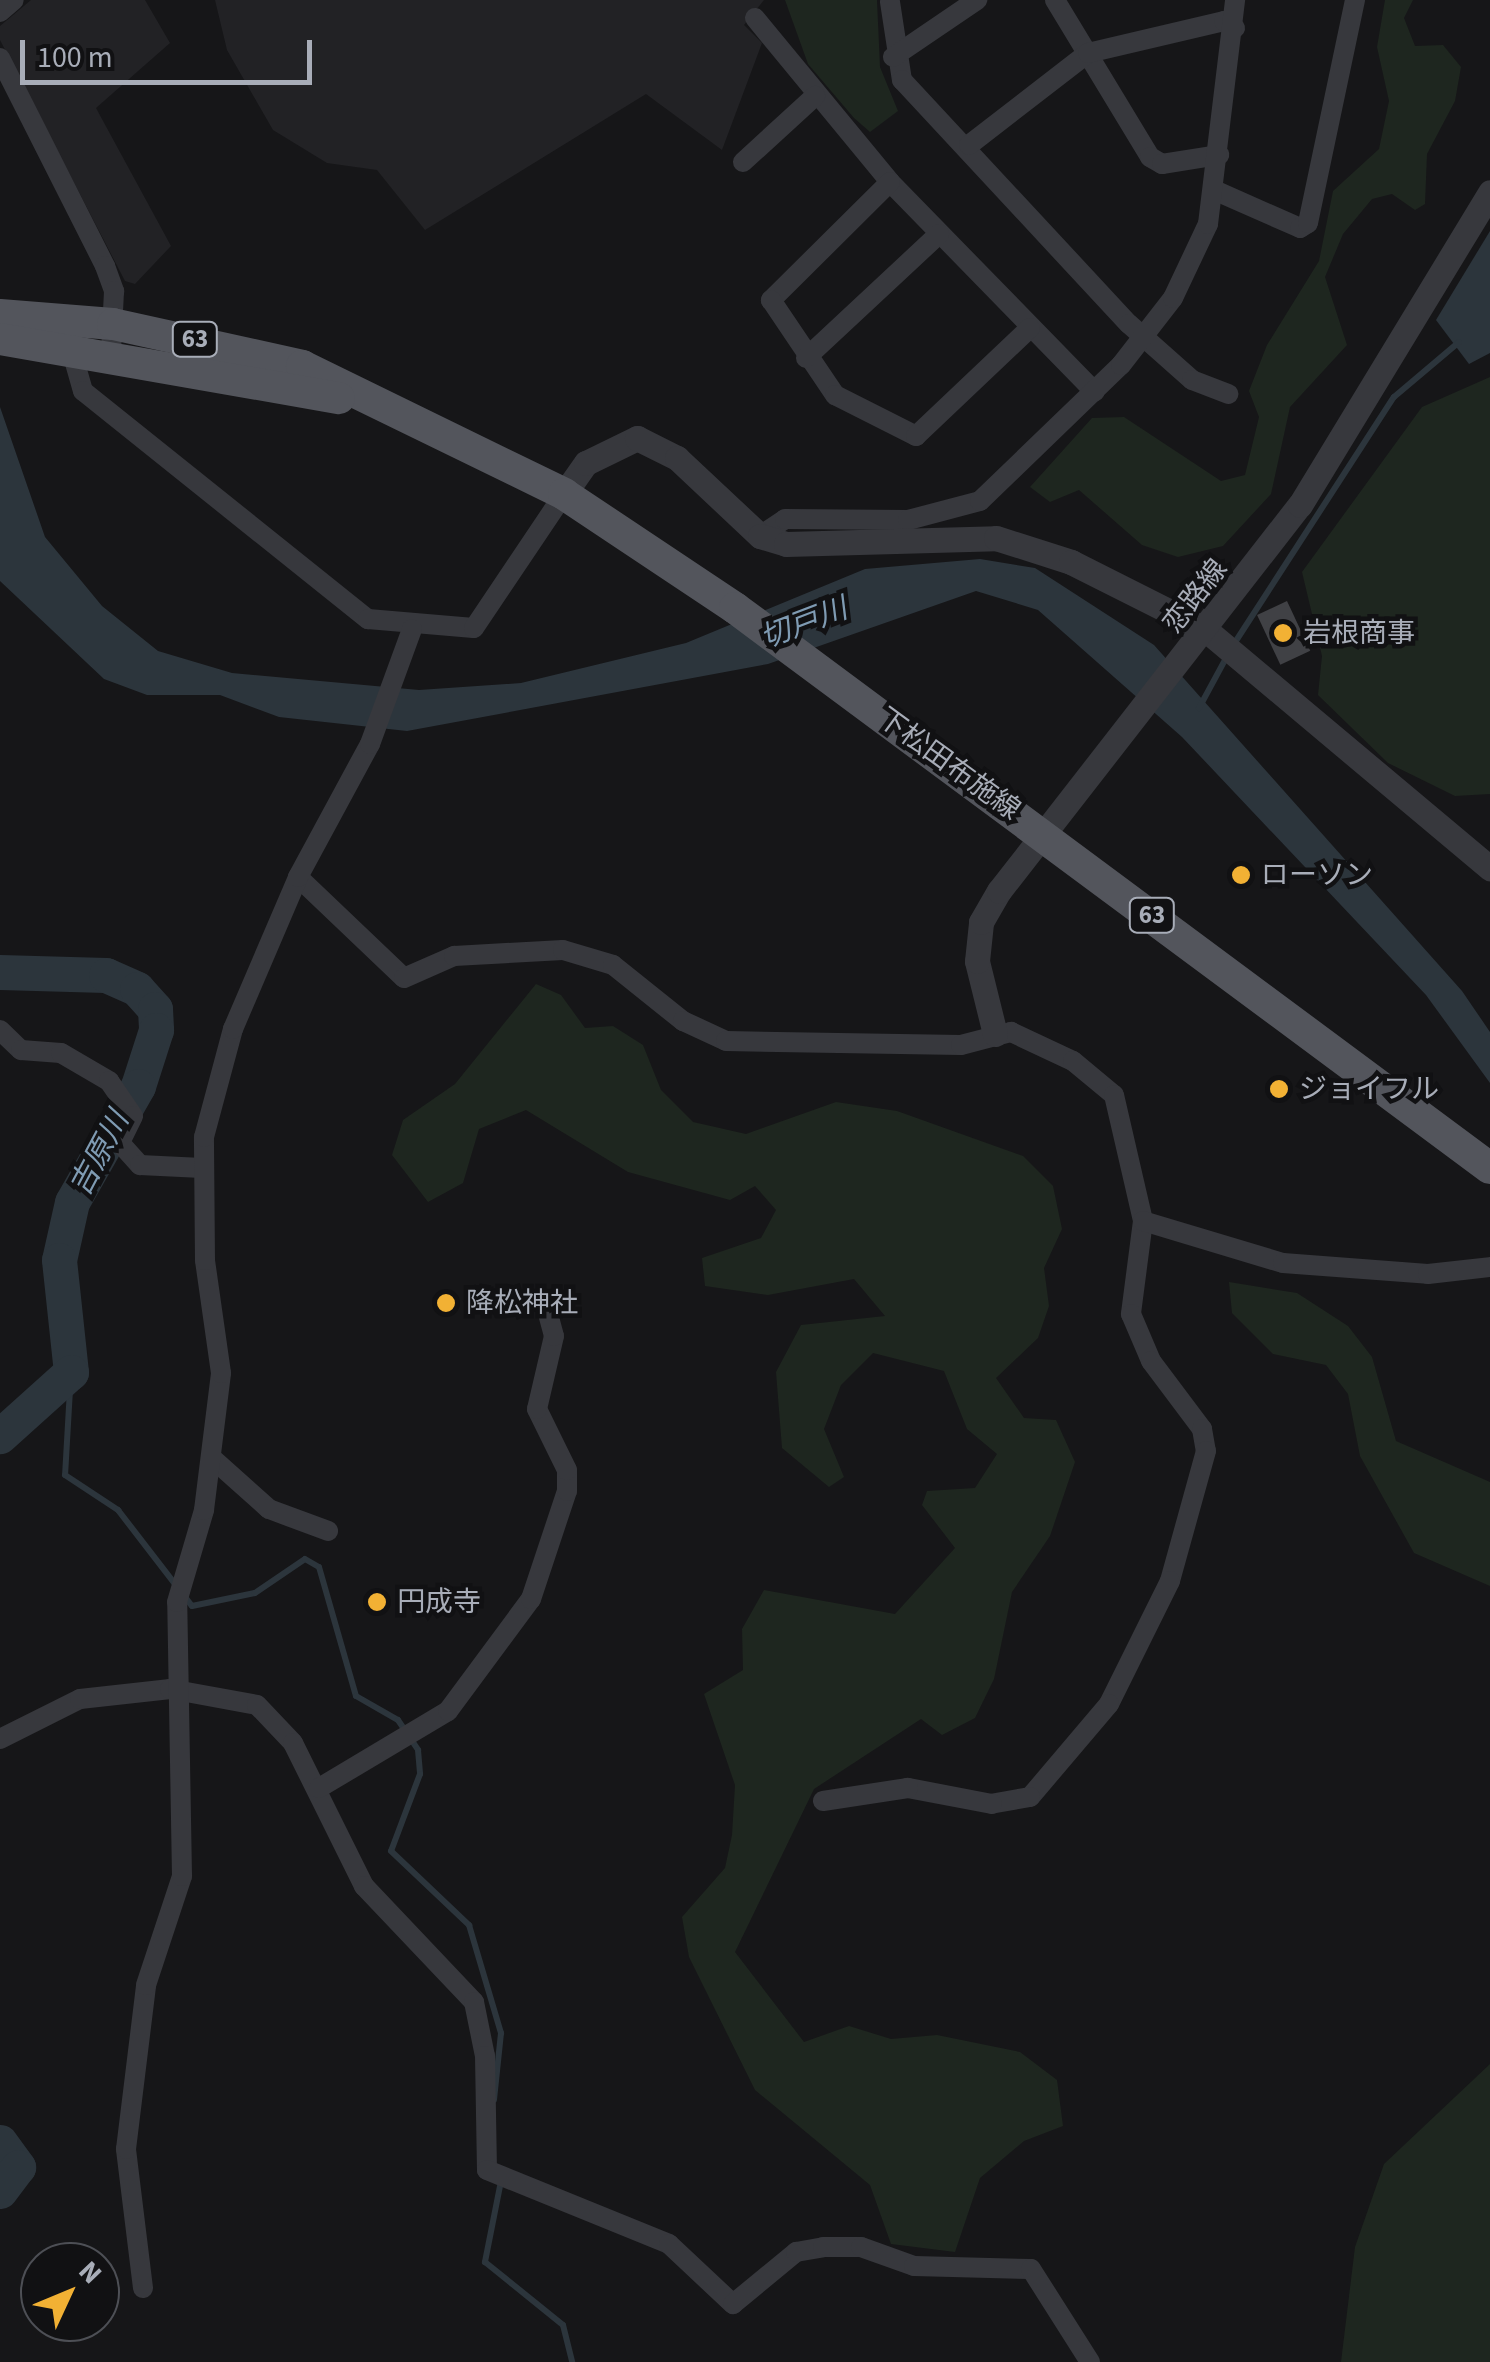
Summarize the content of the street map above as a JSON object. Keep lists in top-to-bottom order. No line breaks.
{"streets":{"main road":["63","下松田布施線"],"street":["恋路線"]},"crossings":[["恋路線","下松田布施線"]],"water":["切戸川","吉原川"],"places":["岩根商事","ローソン","ジョイフル","降松神社","円成寺"],"scale_bar":"100 m","north":"top right"}
